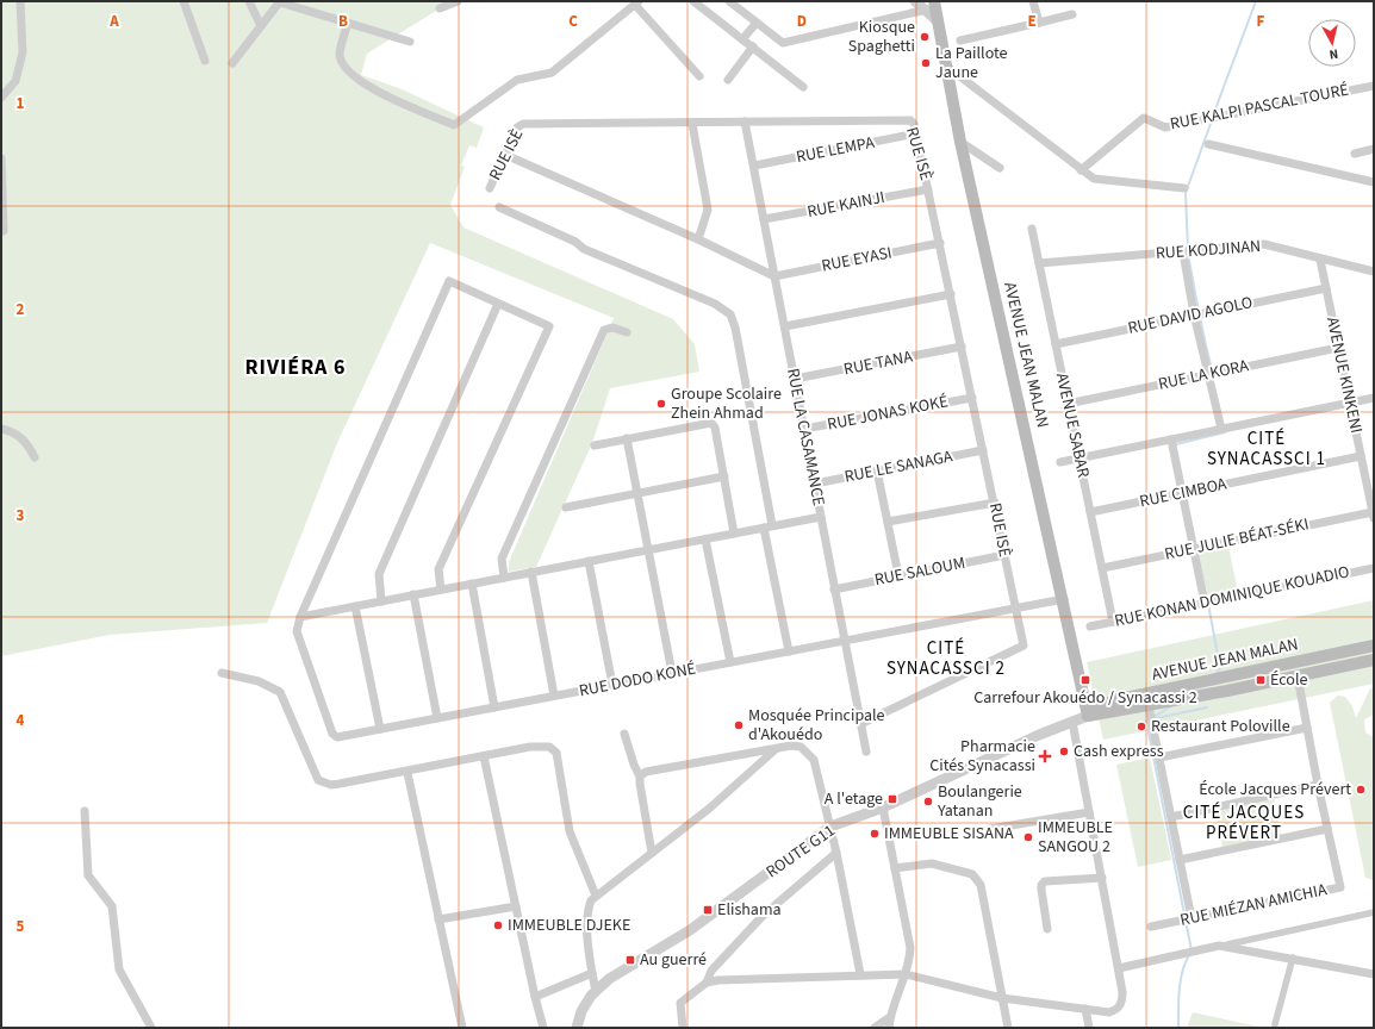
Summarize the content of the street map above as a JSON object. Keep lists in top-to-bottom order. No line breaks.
{"streets":{"main road":["AVENUE JEAN MALAN"],"street":["RUE KALPI PASCAL TOURÉ","RUE LEMPA","RUE ISÈ","RUE KAINJI","RUE KODJINAN","RUE EYASI","RUE DAVID AGOLO","RUE TANA","RUE LA KORA","AVENUE KINKENI","RUE JONAS KOKÉ","AVENUE SABAR","RUE LA CASAMANCE","RUE LE SANAGA","RUE CIMBOA","RUE JULIE BÉAT-SÉKI","RUE SALOUM","RUE KONAN DOMINIQUE KOUADIO","RUE DODO KONÉ","ROUTE G11","RUE MIÉZAN AMICHIA"]},"crossings":[["RUE LEMPA","RUE ISÈ"],["RUE LEMPA","RUE LA CASAMANCE"],["RUE ISÈ","RUE KAINJI"],["RUE ISÈ","RUE EYASI"],["RUE ISÈ","RUE TANA"],["RUE ISÈ","RUE JONAS KOKÉ"],["RUE ISÈ","RUE LA CASAMANCE"],["RUE ISÈ","RUE LE SANAGA"],["RUE ISÈ","RUE SALOUM"],["RUE ISÈ","RUE DODO KONÉ"],["RUE KAINJI","RUE LA CASAMANCE"],["RUE KODJINAN","AVENUE KINKENI"],["RUE KODJINAN","AVENUE SABAR"],["RUE EYASI","RUE LA CASAMANCE"],["RUE DAVID AGOLO","AVENUE KINKENI"],["RUE DAVID AGOLO","AVENUE SABAR"],["AVENUE JEAN MALAN","RUE DODO KONÉ"],["AVENUE JEAN MALAN","ROUTE G11"],["AVENUE JEAN MALAN","RUE MIÉZAN AMICHIA"],["RUE TANA","RUE LA CASAMANCE"],["RUE LA KORA","AVENUE KINKENI"],["RUE LA KORA","AVENUE SABAR"],["AVENUE KINKENI","RUE CIMBOA"],["AVENUE KINKENI","RUE JULIE BÉAT-SÉKI"],["RUE JONAS KOKÉ","RUE LA CASAMANCE"],["AVENUE SABAR","RUE CIMBOA"],["AVENUE SABAR","RUE JULIE BÉAT-SÉKI"],["AVENUE SABAR","RUE KONAN DOMINIQUE KOUADIO"],["RUE LA CASAMANCE","RUE LE SANAGA"],["RUE LA CASAMANCE","RUE SALOUM"],["RUE LA CASAMANCE","RUE DODO KONÉ"]],"districts":["RIVIÉRA 6","CITÉ SYNACASSCI 1","CITÉ SYNACASSCI 2","CITÉ JACQUES PRÉVERT"],"places":{"other":["Kiosque Spaghetti","La Paillote Jaune","Groupe Scolaire Zhein Ahmad","Mosquée Principale d'Akouédo","Restaurant Poloville","Cash express","École Jacques Prévert","Boulangerie Yatanan","IMMEUBLE SISANA","IMMEUBLE SANGOU 2","IMMEUBLE DJEKE"],"transit":["Carrefour Akouédo / Synacassi 2","École","A l'etage","Elishama","Au guerré"],"health":["Pharmacie Cités Synacassi"]},"north":"bottom","grid":{"columns":["A","B","C","D","E","F"],"rows":["1","2","3","4","5"]}}
